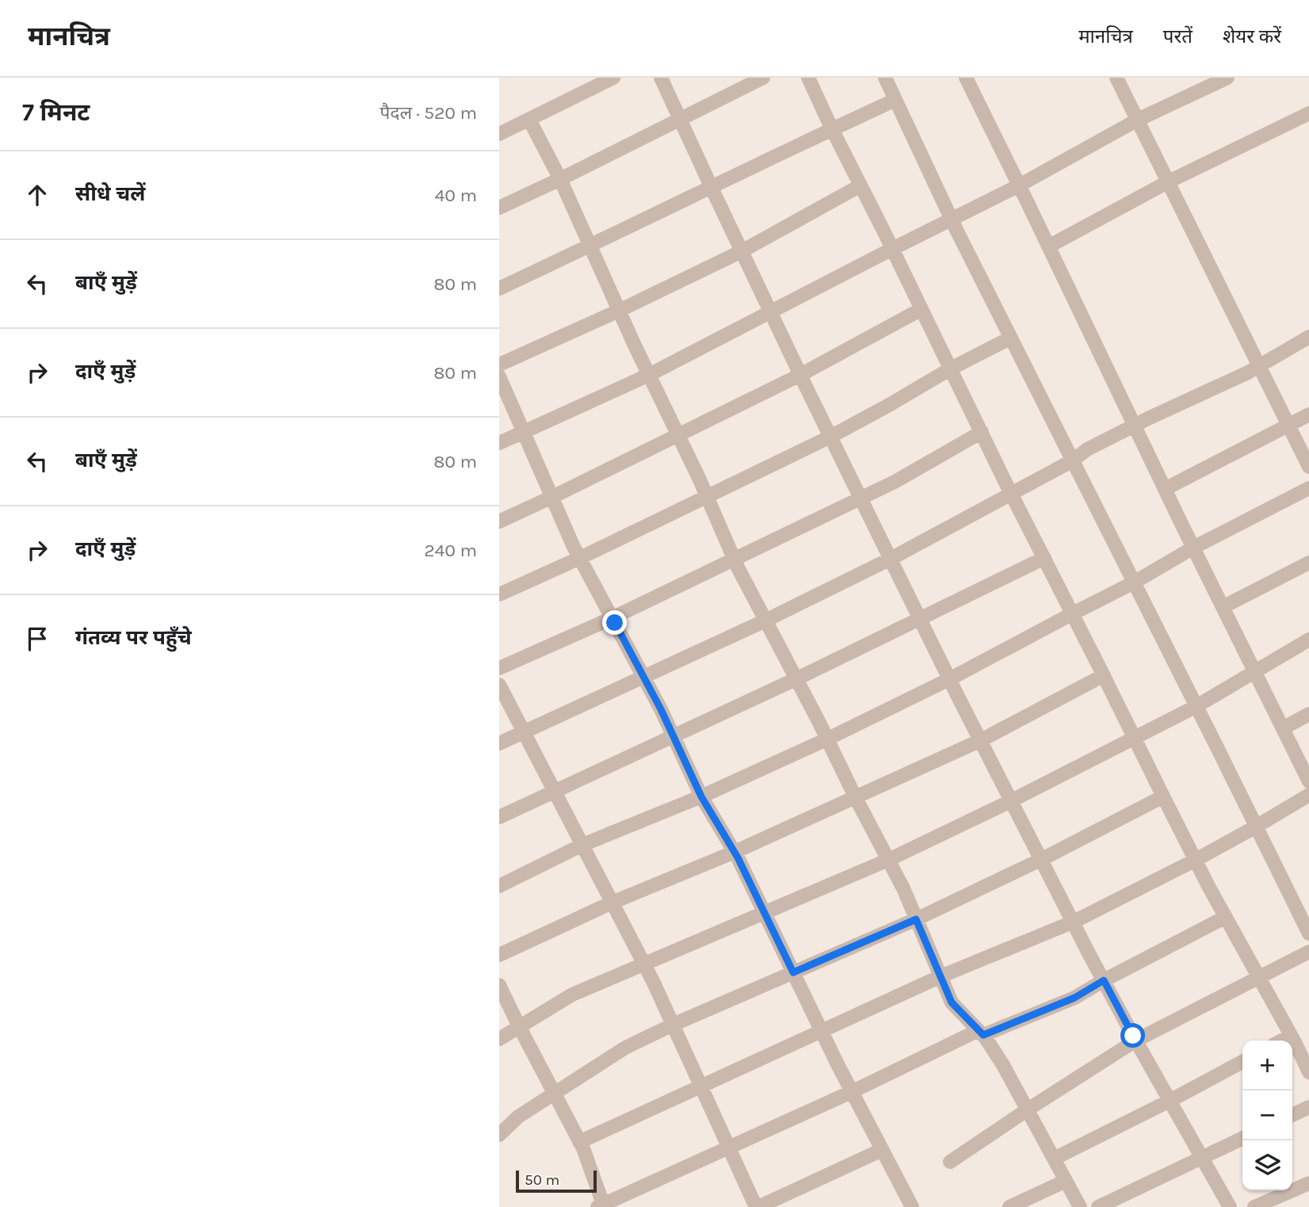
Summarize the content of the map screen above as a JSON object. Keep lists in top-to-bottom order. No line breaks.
{"scale_bar":"50 m","page":{"header":"मानचित्र","nav":["मानचित्र","परतें","शेयर करें"],"heading":["7 मिनट","पैदल · 520 m"],"list":[["सीधे चलें","40 m"],["बाएँ मुड़ें","80 m"],["दाएँ मुड़ें","80 m"],["बाएँ मुड़ें","80 m"],["दाएँ मुड़ें","240 m"],"गंतव्य पर पहुँचे"],"map_buttons":["+","−"],"scale":"50 m"}}
